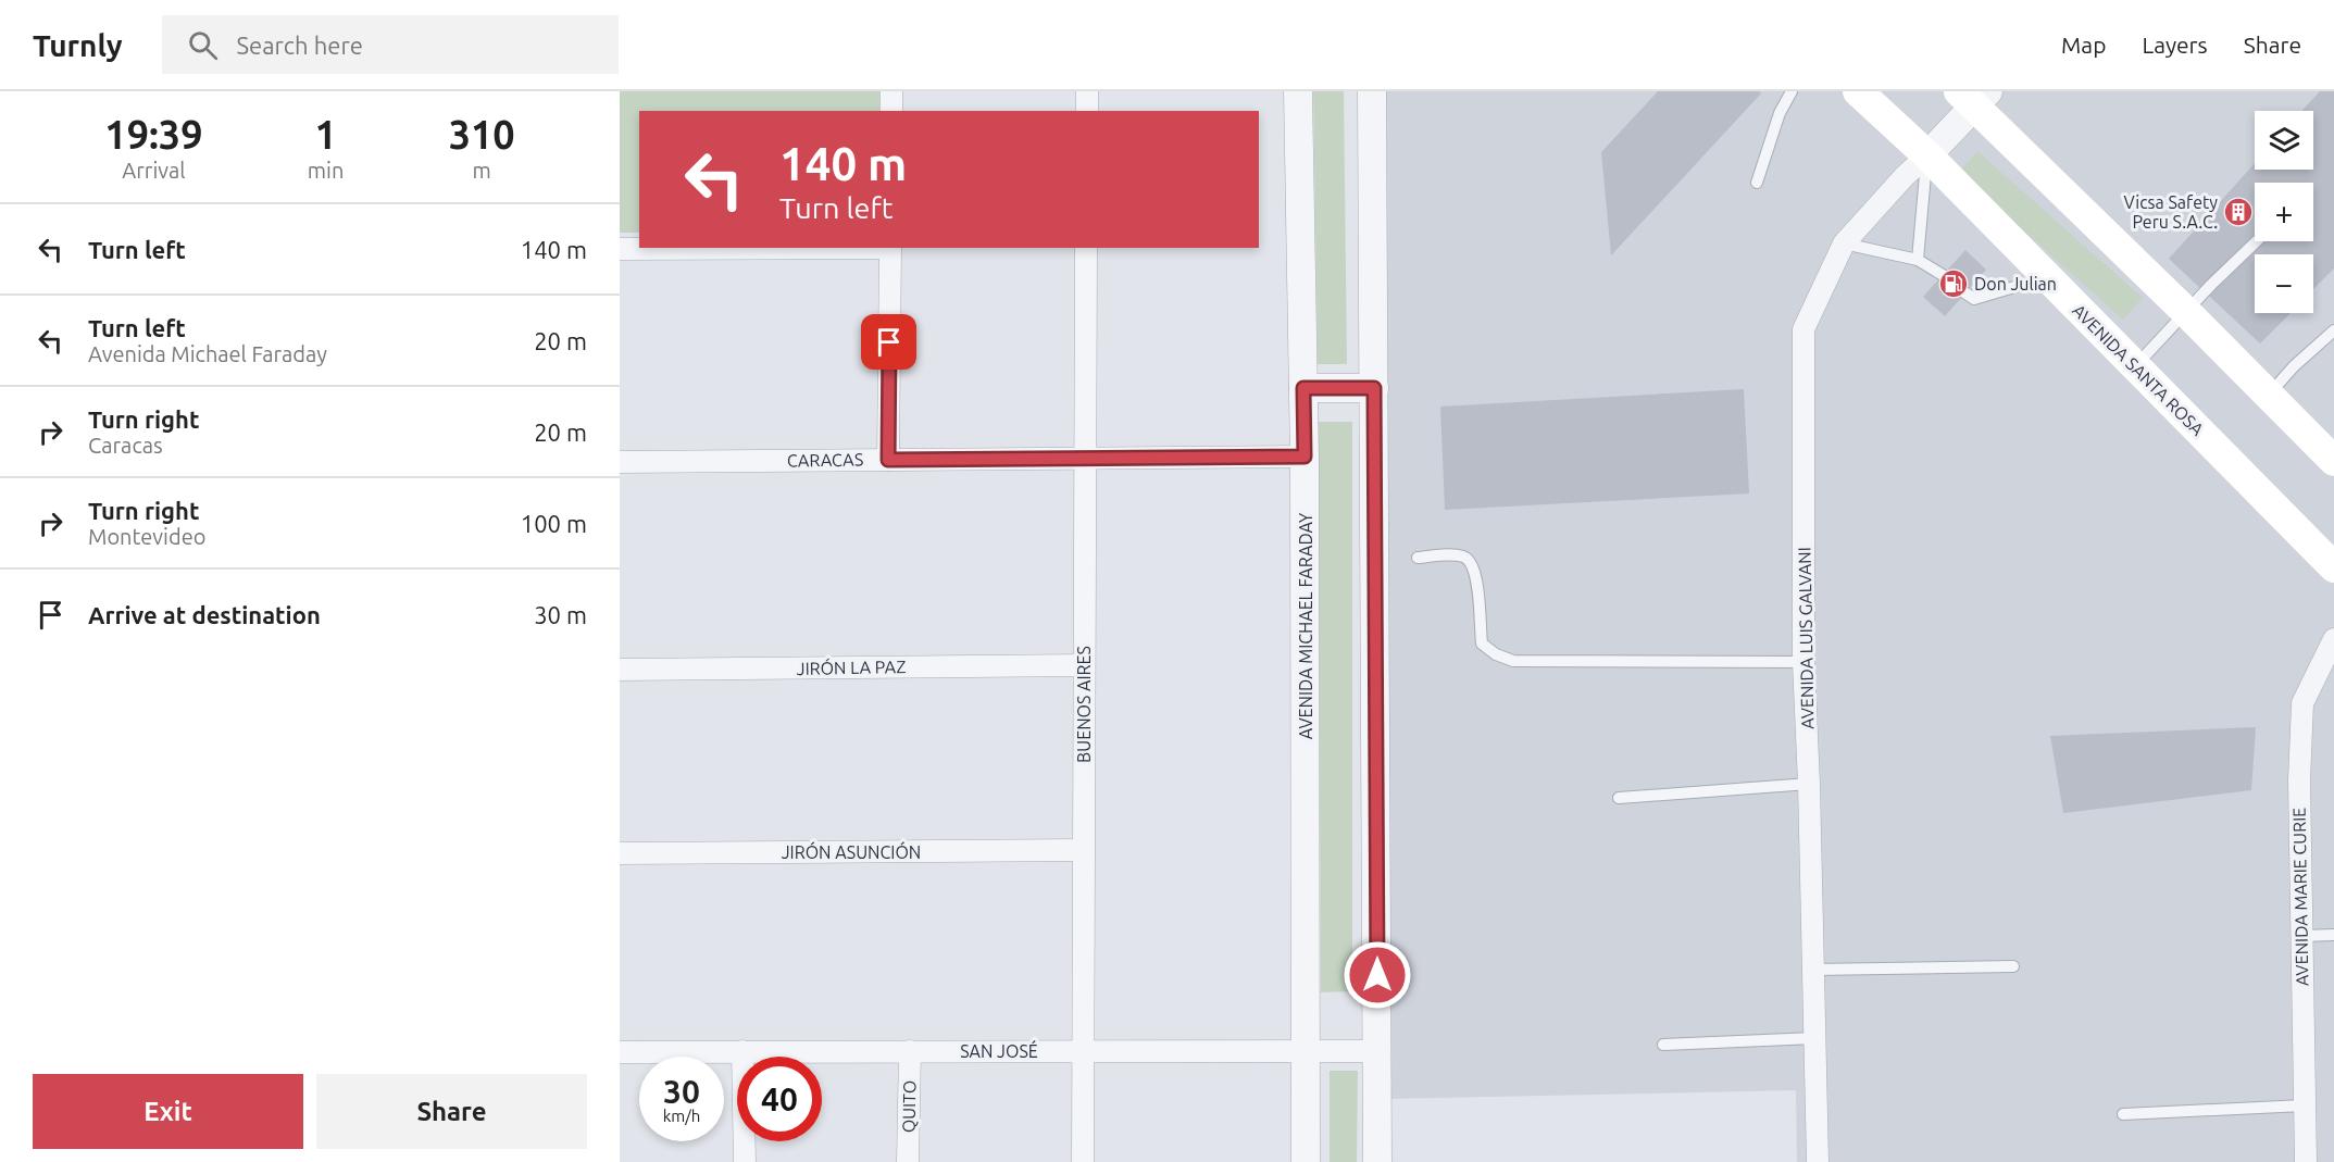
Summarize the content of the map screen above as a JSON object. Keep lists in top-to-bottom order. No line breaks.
{"streets":{"main road":["AVENIDA SANTA ROSA"],"street":["CARACAS","AVENIDA MICHAEL FARADAY","AVENIDA LUIS GALVANI","JIRÓN LA PAZ","BUENOS AIRES","JIRÓN ASUNCIÓN","AVENIDA MARIE CURIE","SAN JOSÉ","QUITO"]},"crossings":[["AVENIDA SANTA ROSA","AVENIDA LUIS GALVANI"],["CARACAS","AVENIDA MICHAEL FARADAY"],["CARACAS","BUENOS AIRES"],["AVENIDA MICHAEL FARADAY","SAN JOSÉ"],["JIRÓN LA PAZ","BUENOS AIRES"],["BUENOS AIRES","JIRÓN ASUNCIÓN"],["BUENOS AIRES","SAN JOSÉ"],["SAN JOSÉ","QUITO"]],"places":{"building":["Vicsa Safety Peru S.A.C."],"fuel station":["Don Julian"]},"page":{"header":"Turnly","search":"Search here","nav":["Map","Layers","Share"],"eta":["19:39","Arrival","1","min","310","m"],"map_buttons":["+","−"],"turn":["140 m","Turn left"],"list":[{"name":"Turn left","value":"140 m"},{"name":"Turn left","note":"Avenida Michael Faraday","value":"20 m"},{"name":"Turn right","note":"Caracas","value":"20 m"},{"name":"Turn right","note":"Montevideo","value":"100 m"},{"name":"Arrive at destination","value":"30 m"}],"speed":"30 km/h","limit":"40","buttons":["Exit","Share"]}}
